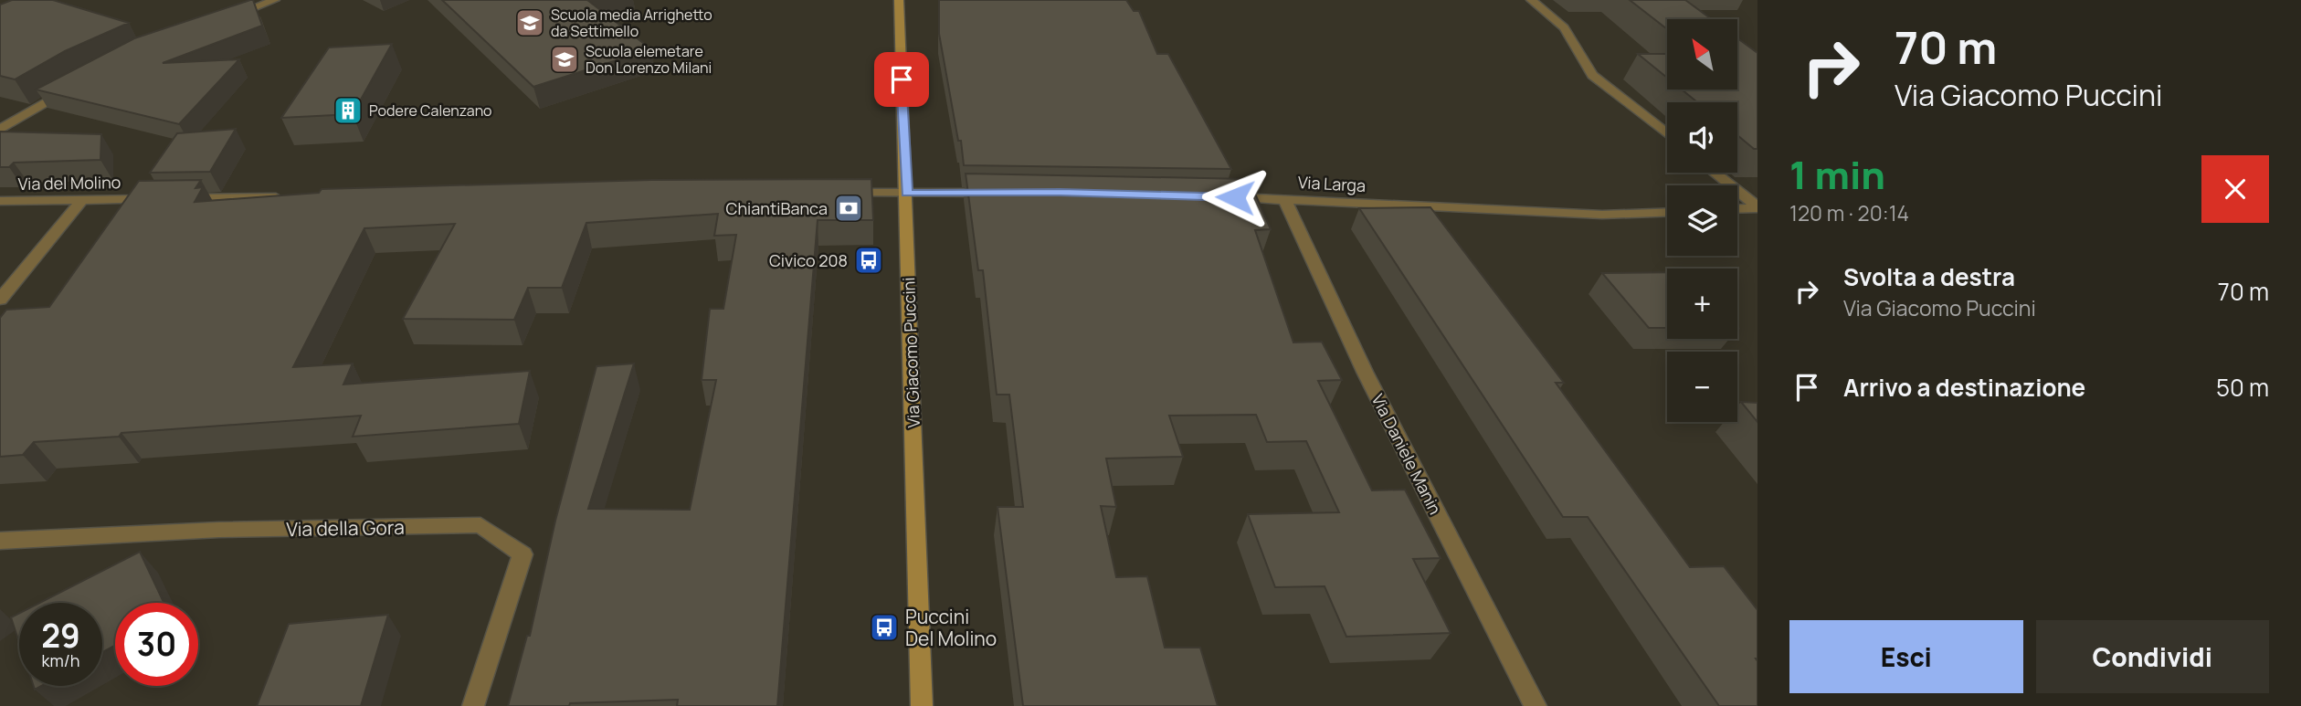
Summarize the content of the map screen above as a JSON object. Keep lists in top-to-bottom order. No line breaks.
{"streets":{"street":["Via del Molino","Via Larga","Via Giacomo Puccini","Via Daniele Manin","Via della Gora"]},"crossings":[["Via Larga","Via Daniele Manin"]],"places":{"school or university":["Scuola media Arrighetto da Settimello","Scuola elemetare Don Lorenzo Milani"],"building":["Podere Calenzano"],"bank":["ChiantiBanca"],"bus stop":["Civico 208","Puccini Del Molino"]},"north":"top left","page":{"turn":["70 m","Via Giacomo Puccini"],"map_buttons":["+","−"],"heading":["1 min","120 m · 20:14"],"list":[{"name":"Svolta a destra","note":"Via Giacomo Puccini","value":"70 m"},{"name":"Arrivo a destinazione","value":"50 m"}],"speed":"29 km/h","limit":"30","buttons":["Esci","Condividi"]}}
